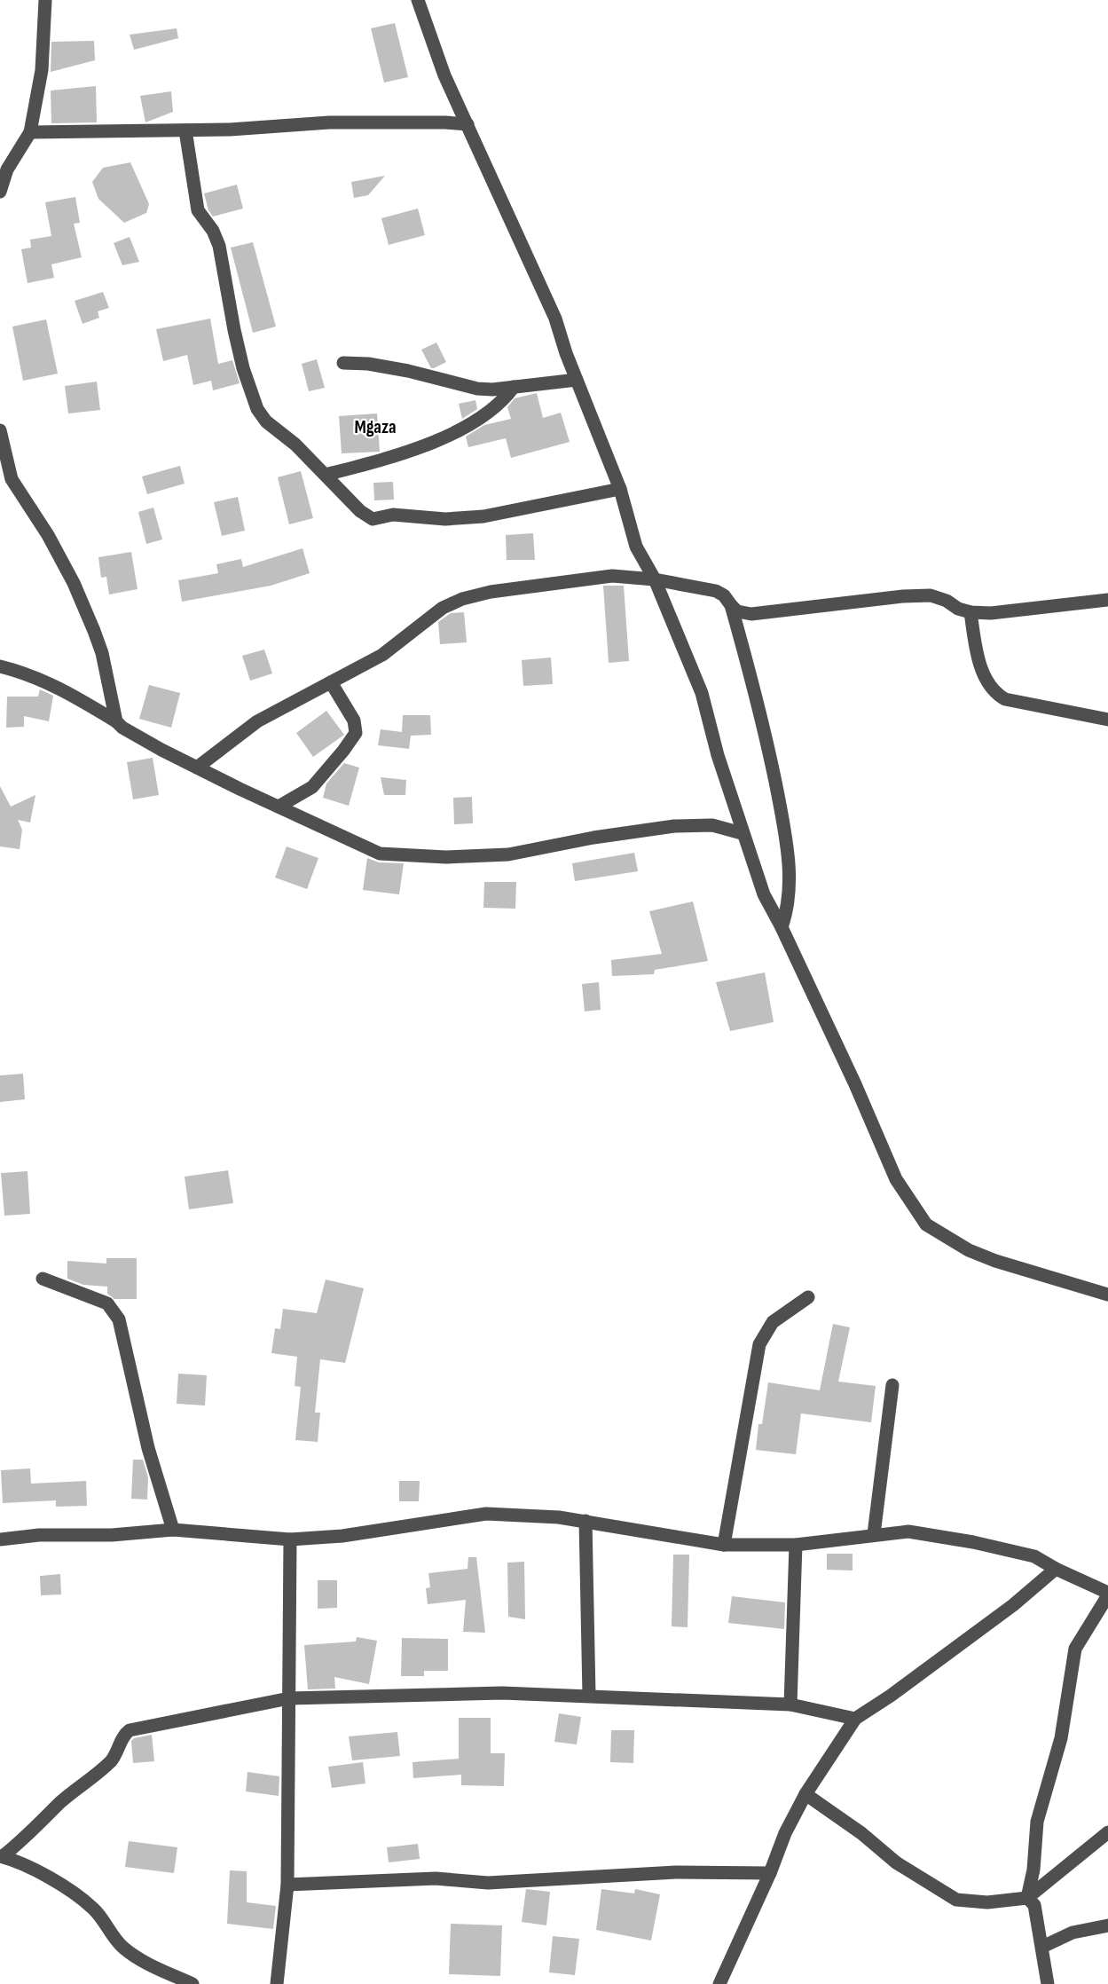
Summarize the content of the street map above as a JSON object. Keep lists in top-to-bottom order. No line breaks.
{"districts":["Mgaza"]}
